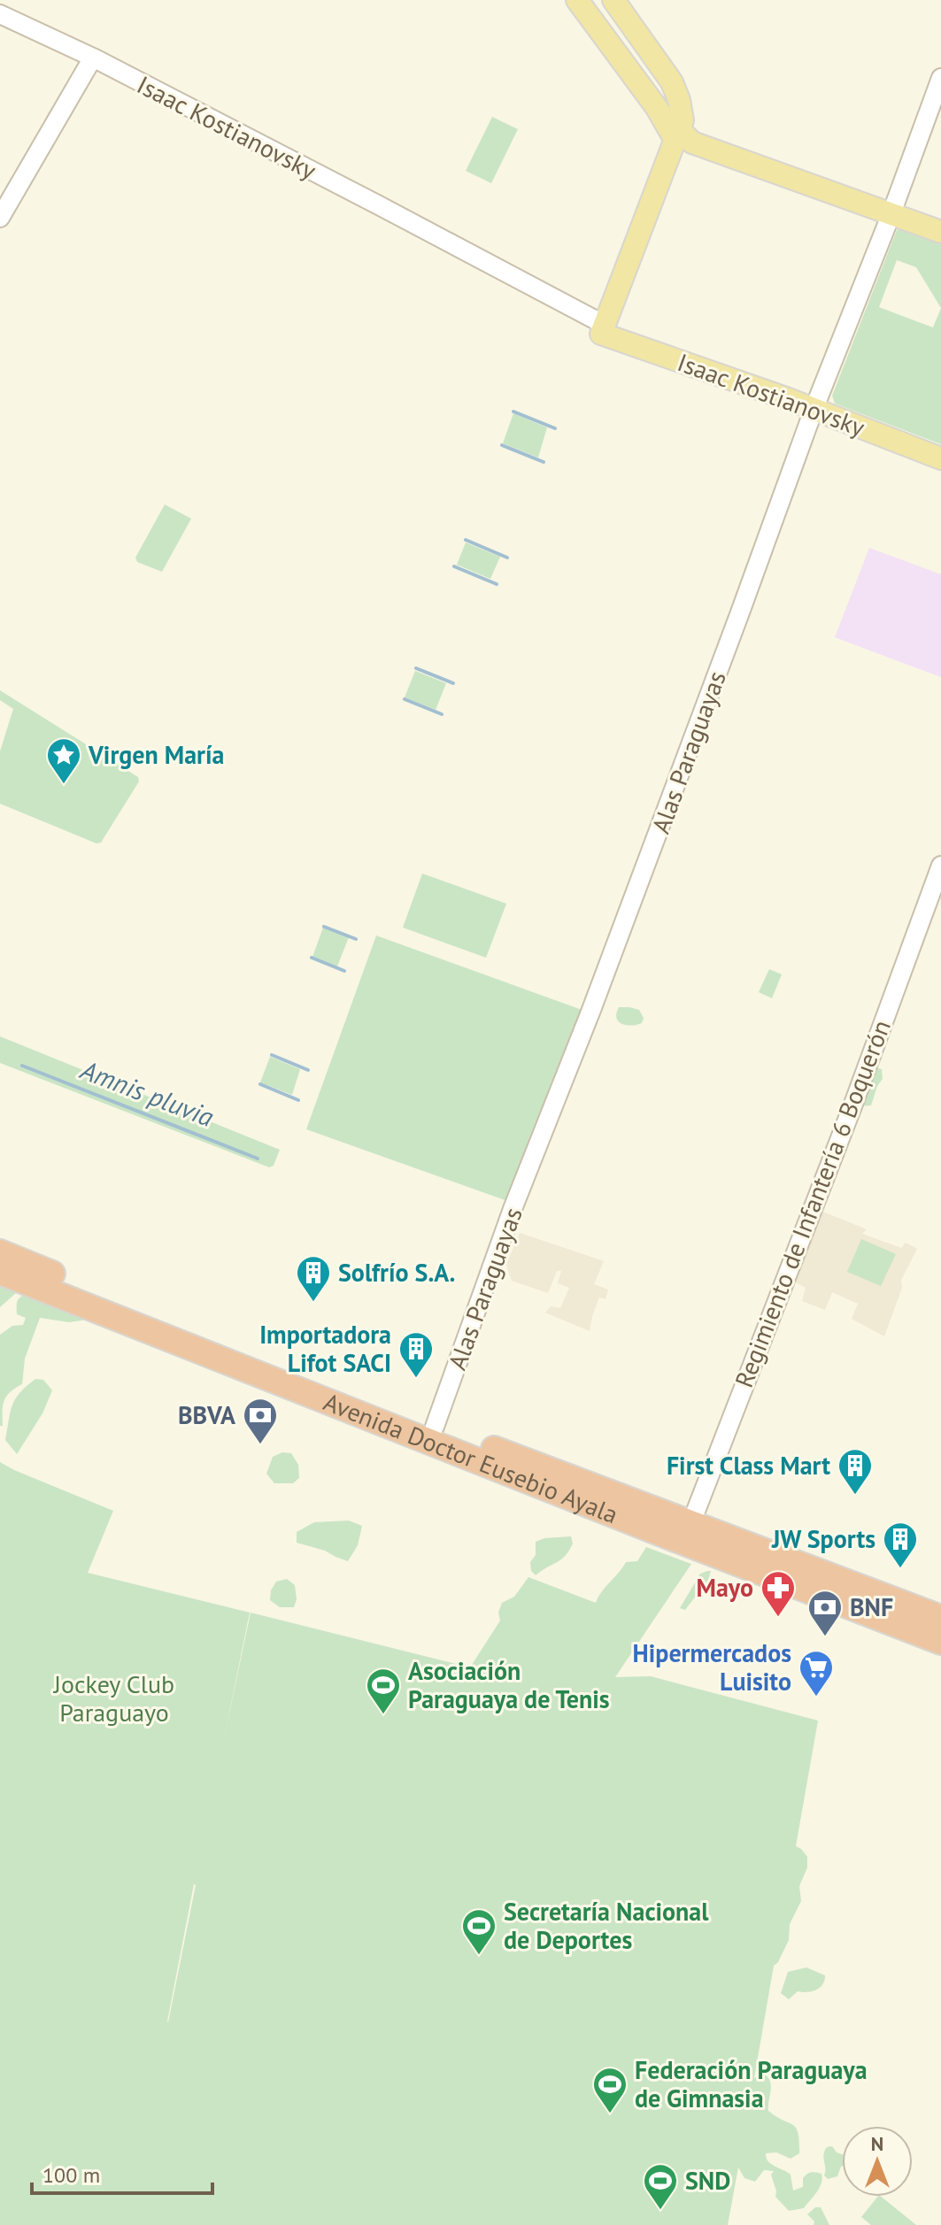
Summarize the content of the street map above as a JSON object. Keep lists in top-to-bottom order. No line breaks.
{"streets":{"highway":["Avenida Doctor Eusebio Ayala"],"main road":["Isaac Kostianovsky"],"street":["Alas Paraguayas","Regimiento de Infantería 6 Boquerón"]},"crossings":[["Isaac Kostianovsky","Alas Paraguayas"],["Alas Paraguayas","Avenida Doctor Eusebio Ayala"],["Regimiento de Infantería 6 Boquerón","Avenida Doctor Eusebio Ayala"]],"water":["Amnis pluvia"],"parks":["Jockey Club Paraguayo"],"places":{"place":["Virgen María"],"building":["Solfrío S.A.","Importadora Lifot SACI","First Class Mart","JW Sports"],"bank":["BBVA","BNF"],"pharmacy":["Mayo"],"supermarket":["Hipermercados Luisito"],"sports":["Asociación Paraguaya de Tenis","Secretaría Nacional de Deportes","Federación Paraguaya de Gimnasia","SND"]},"scale_bar":"100 m","north":"top"}
